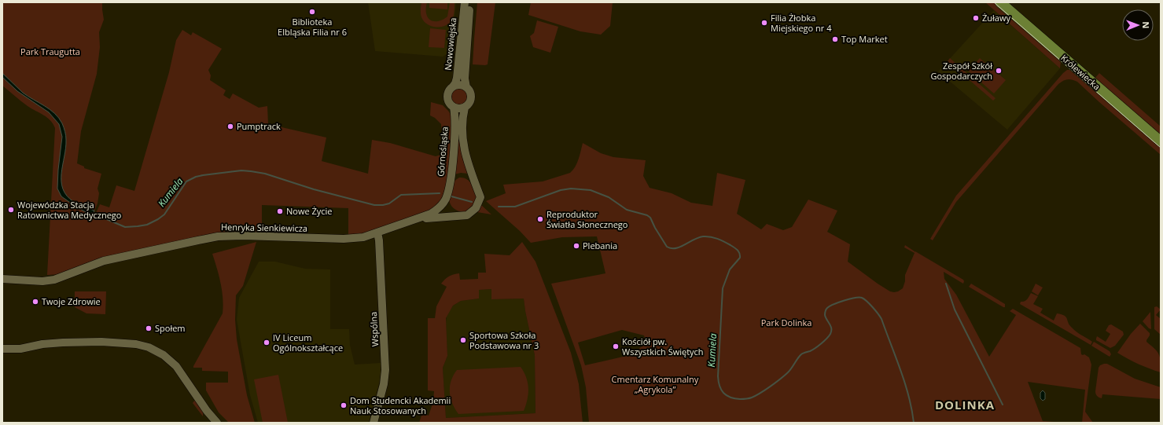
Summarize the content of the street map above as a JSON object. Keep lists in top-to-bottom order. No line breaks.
{"streets":{"main road":["Królewiecka"],"street":["Nowowiejska","Górnośląska","Henryka Sienkiewicza","Wspólna"]},"crossings":[["Nowowiejska","Górnośląska"],["Górnośląska","Henryka Sienkiewicza"],["Henryka Sienkiewicza","Wspólna"]],"districts":["DOLINKA"],"water":["Kumiela"],"parks":["Park Traugutta","Park Dolinka","Cmentarz Komunalny „Agrykola”"],"places":["Biblioteka Elbląska Filia nr 6","Żuławy","Filia Żłobka Miejskiego nr 4","Top Market","Zespół Szkół Gospodarczych","Pumptrack","Wojewódzka Stacja Ratownictwa Medycznego","Nowe Życie","Reproduktor Światła Słonecznego","Plebania","Twoje Zdrowie","Społem","Sportowa Szkoła Podstawowa nr 3","IV Liceum Ogólnokształcące","Kościół pw. Wszystkich Świętych","Dom Studencki Akademii Nauk Stosowanych"],"north":"right"}
